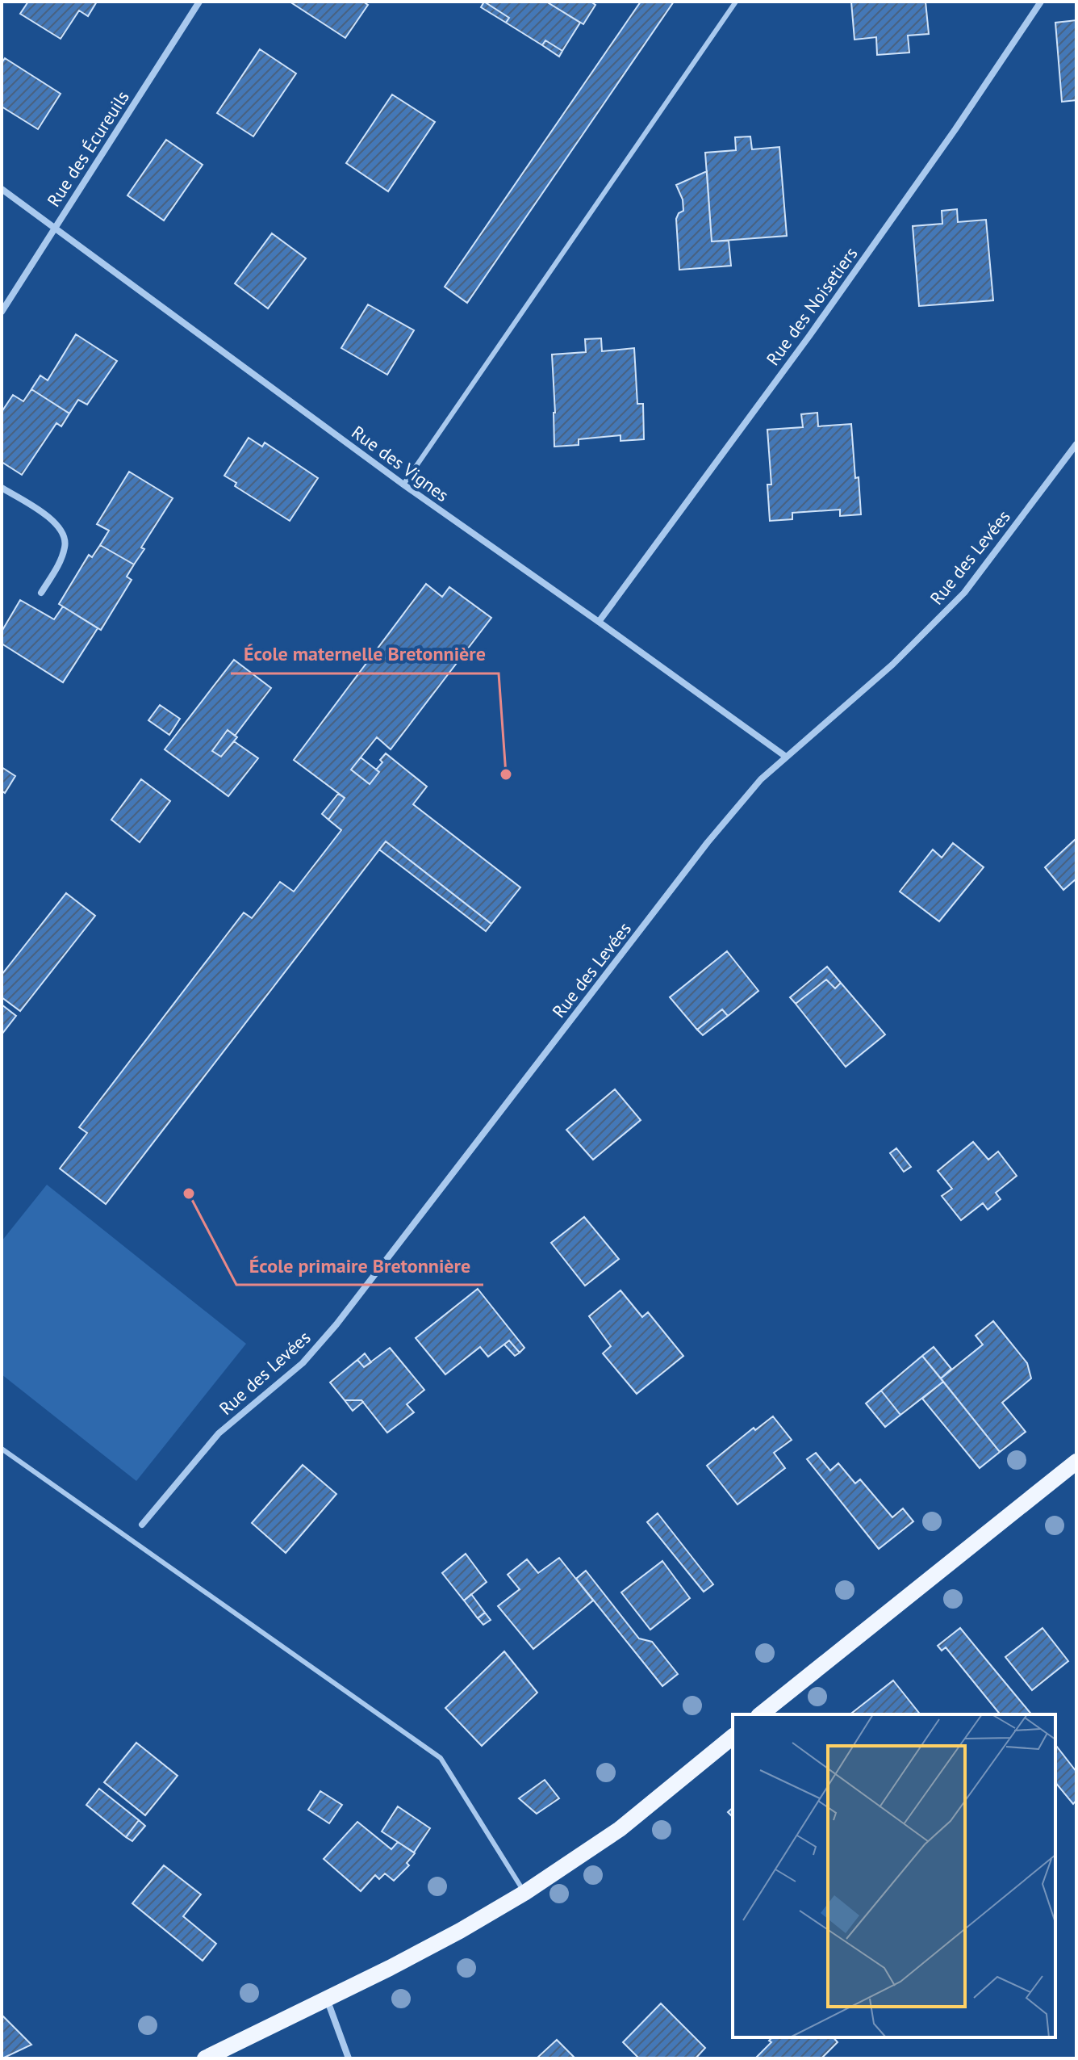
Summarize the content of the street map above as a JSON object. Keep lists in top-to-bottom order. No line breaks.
{"streets":{"street":["Rue des Écureuils","Rue des Noisetiers","Rue des Vignes","Rue des Levées"]},"crossings":[["Rue des Écureuils","Rue des Vignes"],["Rue des Noisetiers","Rue des Vignes"],["Rue des Vignes","Rue des Levées"]],"places":["École maternelle Bretonnière","École primaire Bretonnière"]}
